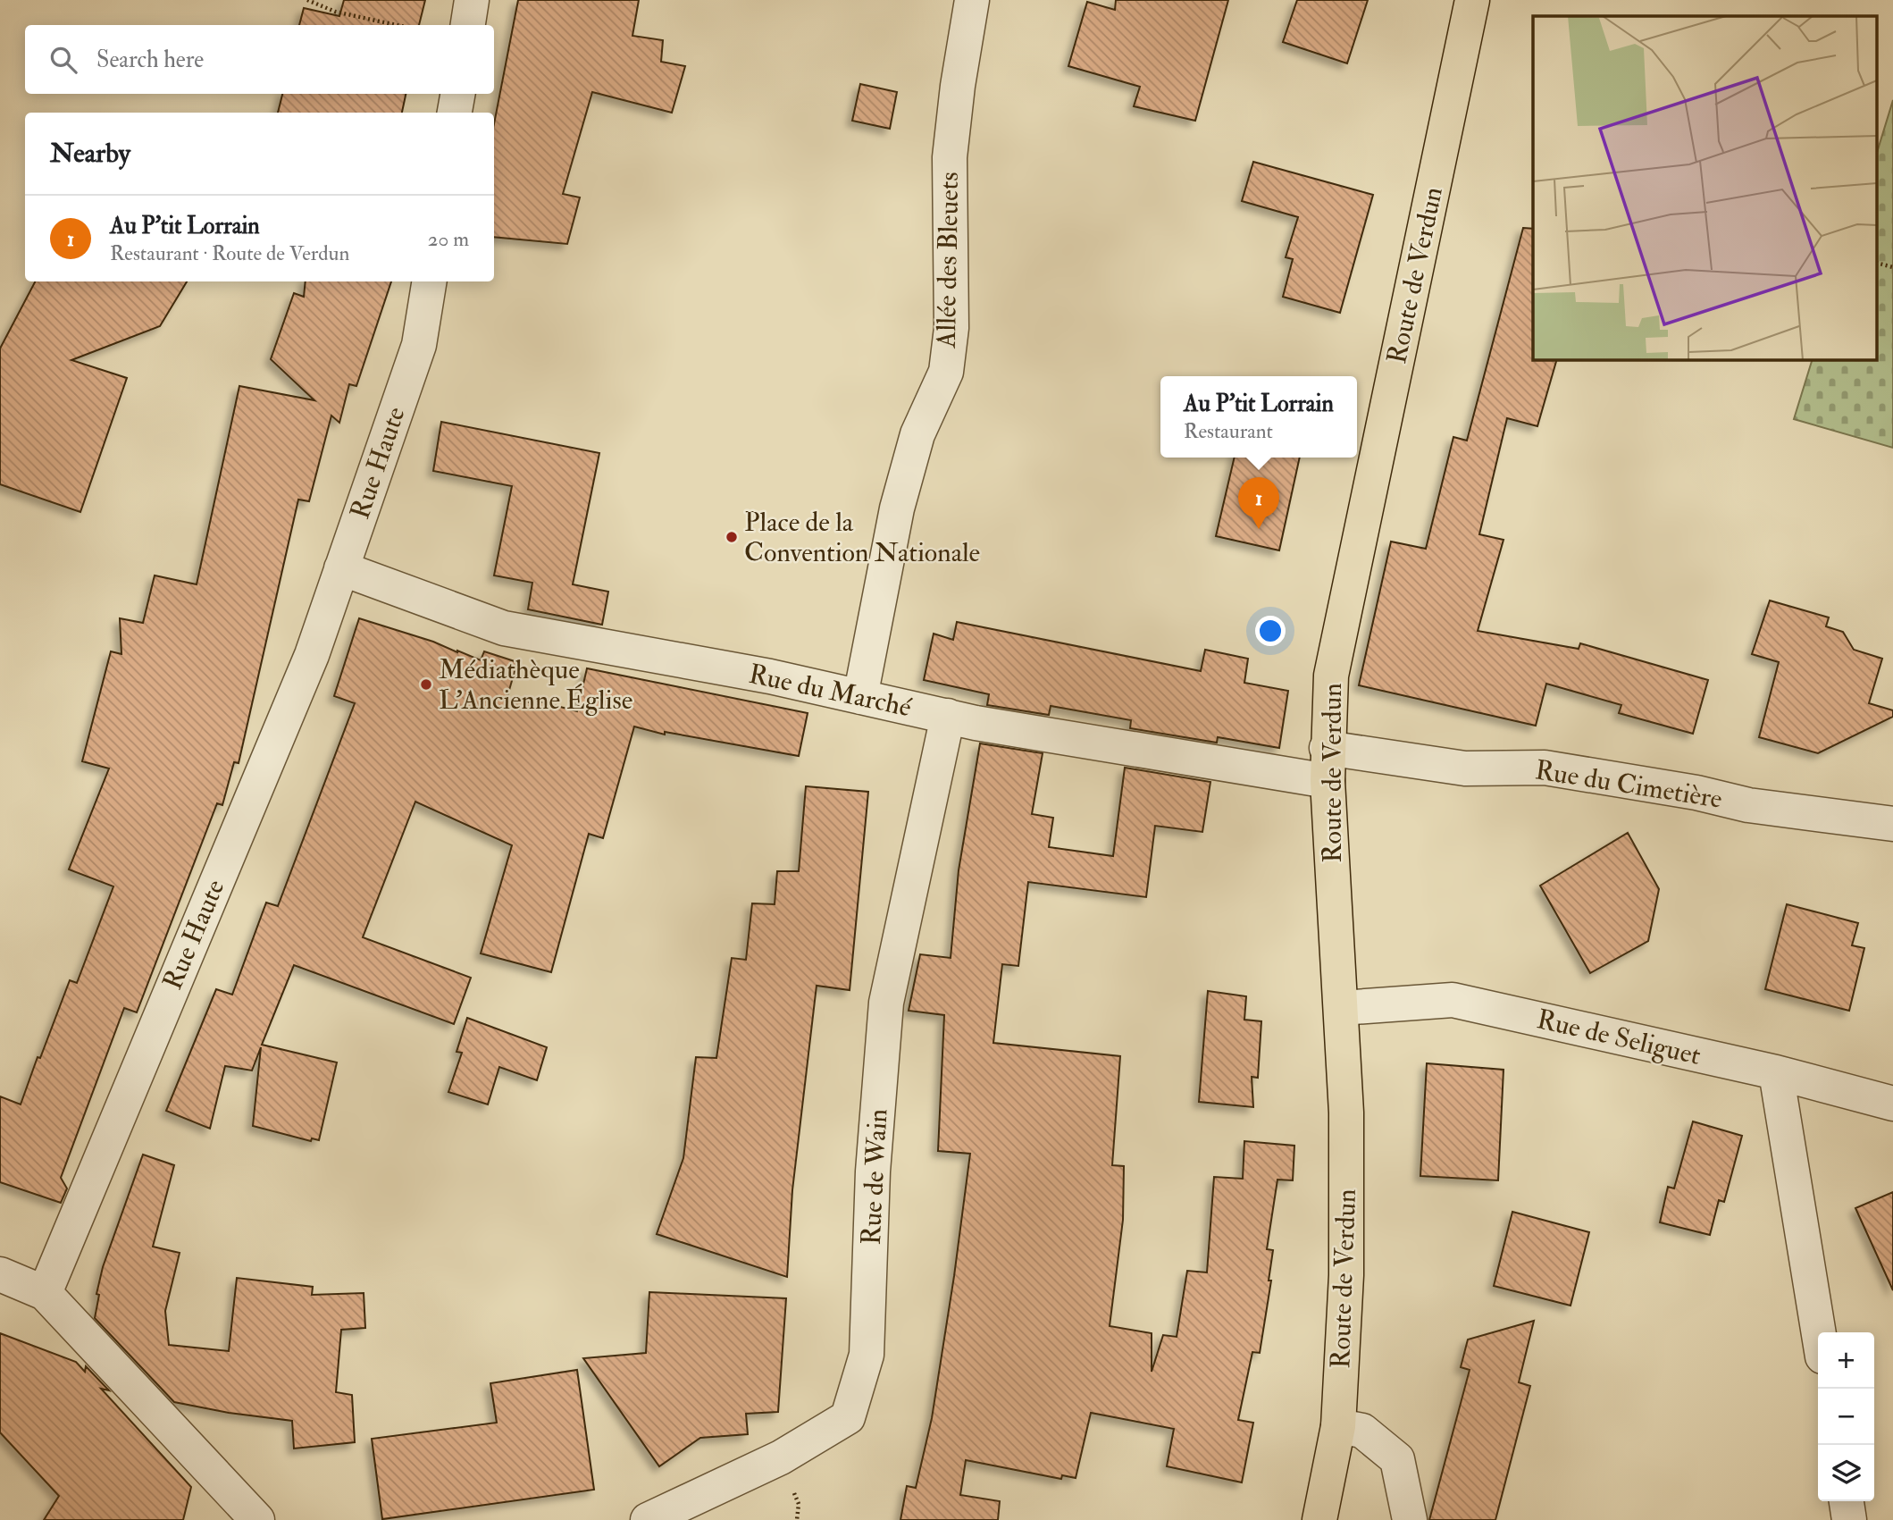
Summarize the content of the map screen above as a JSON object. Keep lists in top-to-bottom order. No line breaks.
{"streets":{"main road":["Route de Verdun"],"street":["Allée des Bleuets","Rue Haute","Rue du Marché","Rue du Cimetière","Rue de Seliguet","Rue de Wain"]},"crossings":[["Allée des Bleuets","Rue du Marché"],["Route de Verdun","Rue du Marché"],["Route de Verdun","Rue du Cimetière"],["Route de Verdun","Rue de Seliguet"],["Rue Haute","Rue du Marché"],["Rue du Marché","Rue du Cimetière"],["Rue du Marché","Rue de Wain"]],"places":["Place de la Convention Nationale","Médiathèque L'Ancienne Église"],"page":{"search":"Search here","heading":"Nearby","list":[{"mark":"1","name":"Au P'tit Lorrain","note":"Restaurant · Route de Verdun","value":"20 m"}],"popup":["Au P'tit Lorrain","Restaurant"],"pins":"1","map_buttons":["+","−"]}}
